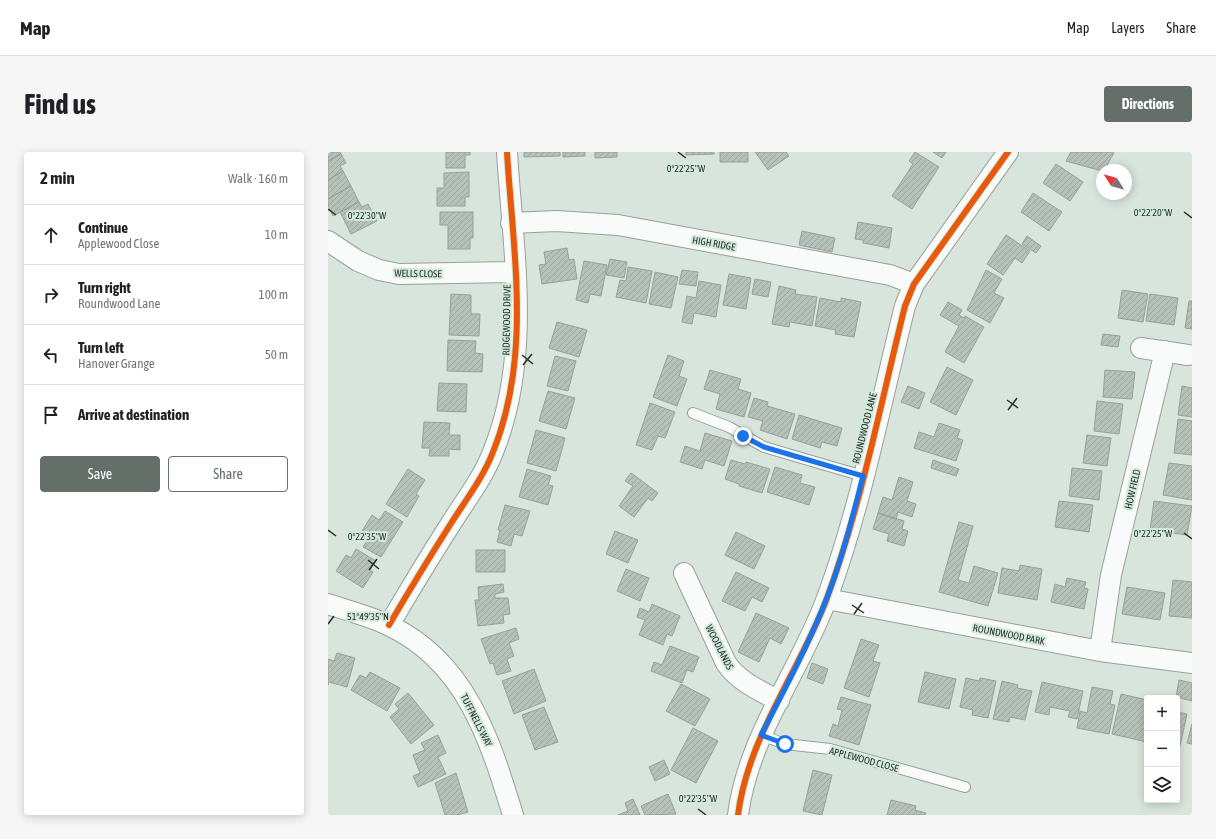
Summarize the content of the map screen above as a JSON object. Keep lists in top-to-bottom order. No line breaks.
{"streets":{"street":["HIGH RIDGE","WELLS CLOSE","RIDGEWOOD DRIVE","ROUNDWOOD LANE","HOW FIELD","ROUNDWOOD PARK","WOODLANDS","TUFFNELLS WAY"],"lane":["APPLEWOOD CLOSE"]},"crossings":[["HIGH RIDGE","RIDGEWOOD DRIVE"],["HIGH RIDGE","ROUNDWOOD LANE"],["WELLS CLOSE","RIDGEWOOD DRIVE"],["RIDGEWOOD DRIVE","TUFFNELLS WAY"],["ROUNDWOOD LANE","ROUNDWOOD PARK"],["ROUNDWOOD LANE","WOODLANDS"],["ROUNDWOOD LANE","APPLEWOOD CLOSE"],["HOW FIELD","ROUNDWOOD PARK"]],"north":"top left","page":{"header":"Map","nav":["Map","Layers","Share"],"buttons":["Directions",["Save","Share"]],"title":"Find us","heading":["2 min","Walk · 160 m"],"list":[["Continue","Applewood Close","10 m"],["Turn right","Roundwood Lane","100 m"],["Turn left","Hanover Grange","50 m"],"Arrive at destination"],"map_buttons":["+","−"]},"coordinates":["0°22'25\"W","0°22'20\"W","0°22'30\"W","0°22'35\"W","51°49'35\"N"]}
